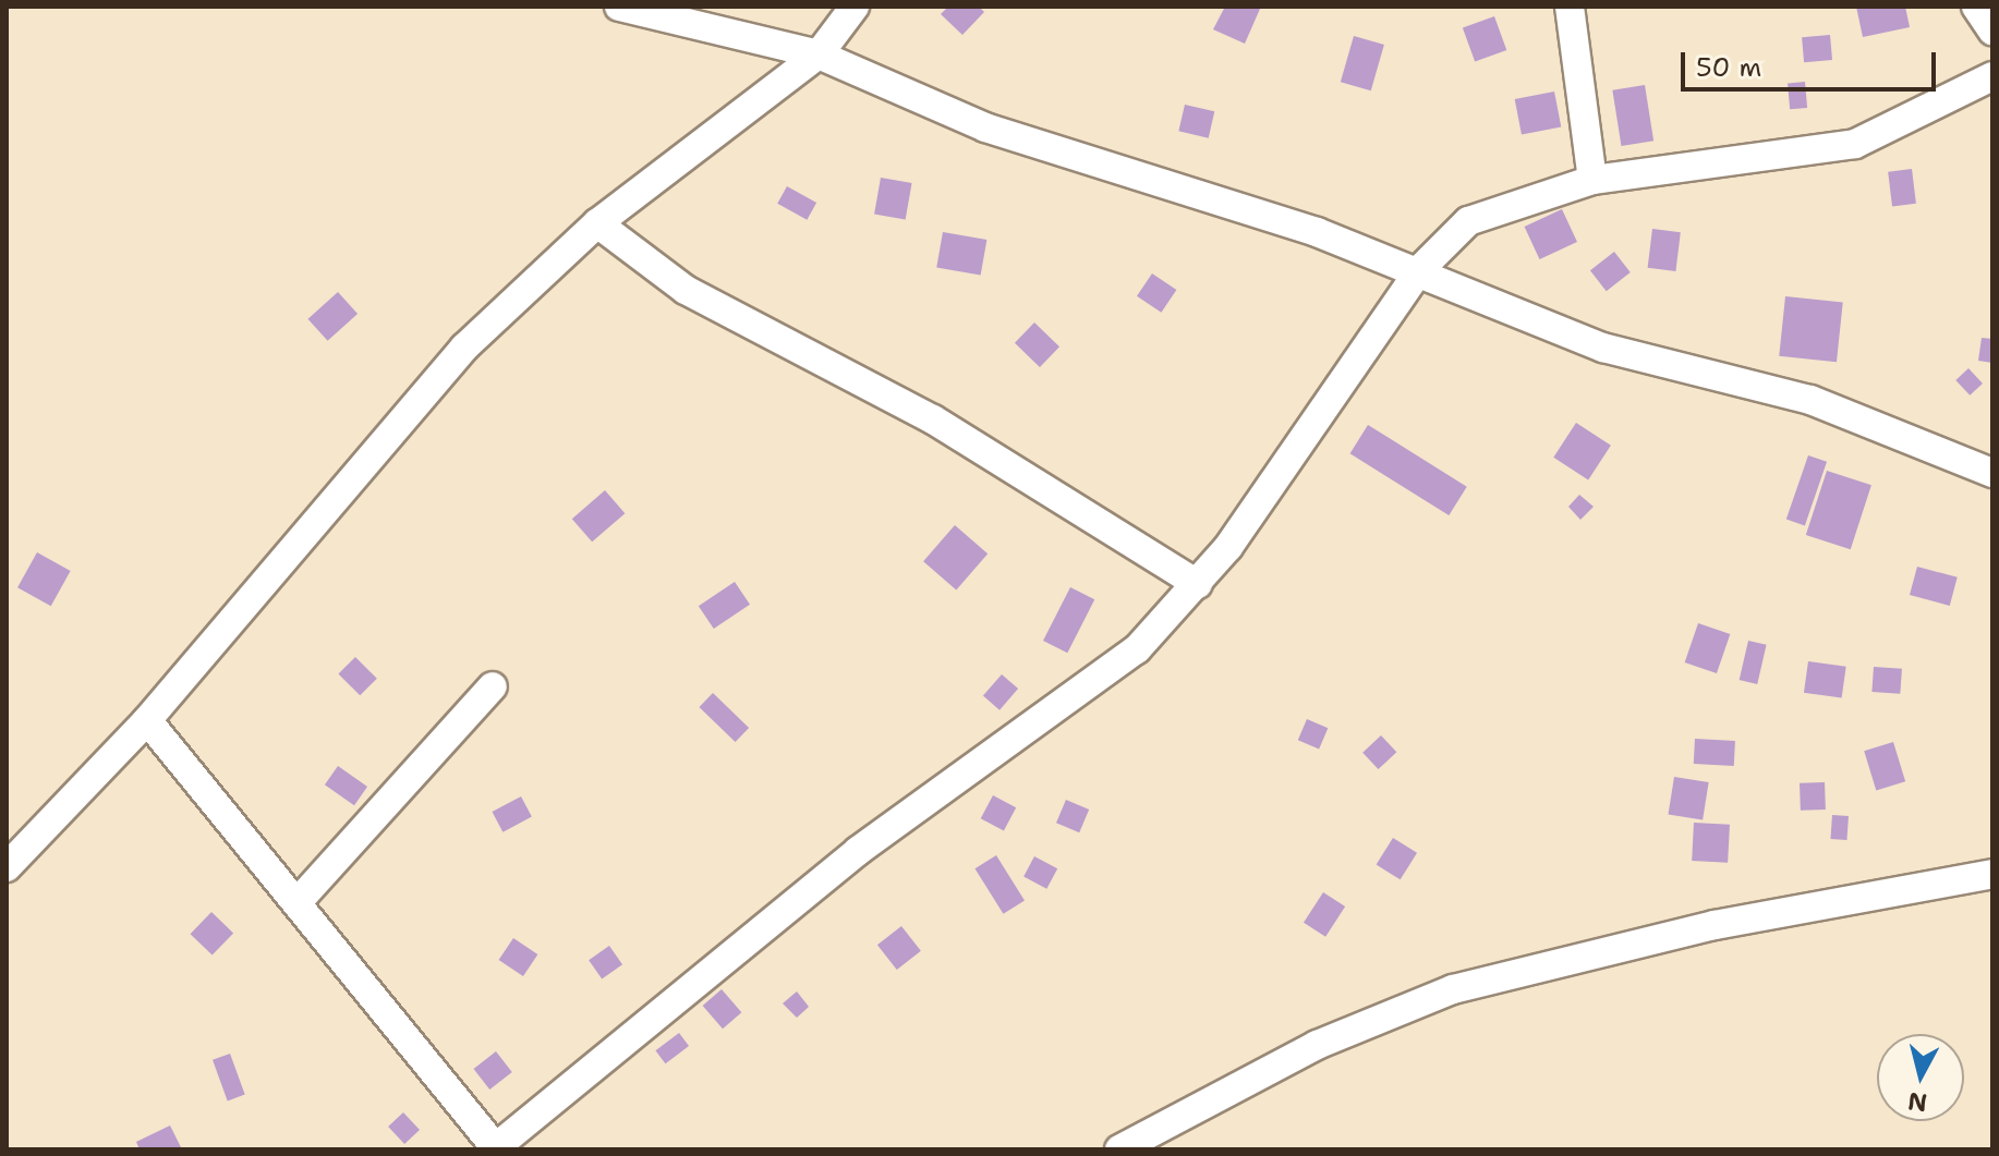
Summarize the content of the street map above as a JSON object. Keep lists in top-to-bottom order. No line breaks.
{"scale_bar":"50 m","north":"bottom"}
